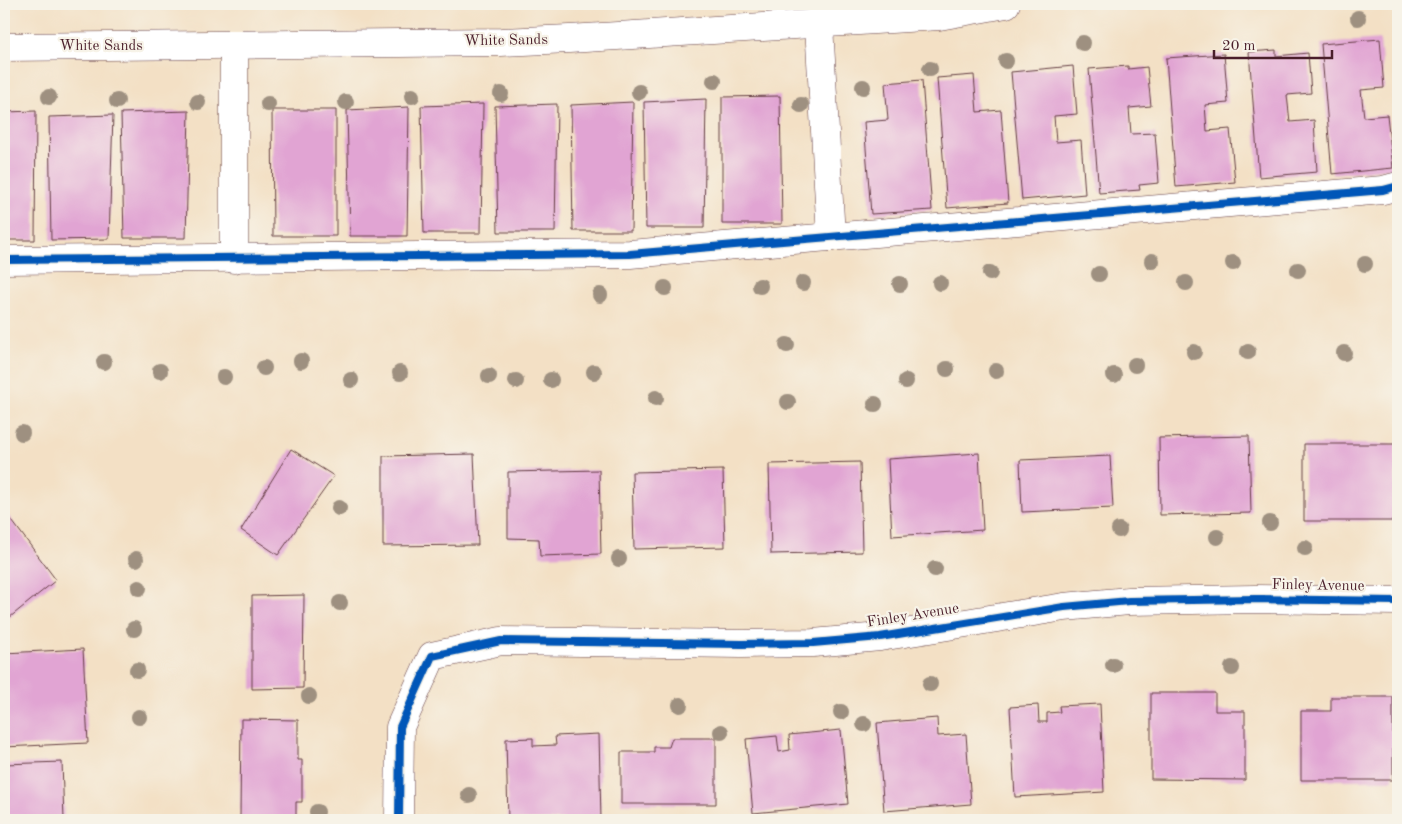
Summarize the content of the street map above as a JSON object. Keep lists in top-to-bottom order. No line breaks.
{"streets":{"street":["White Sands","Finley Avenue"]},"scale_bar":"20 m"}
